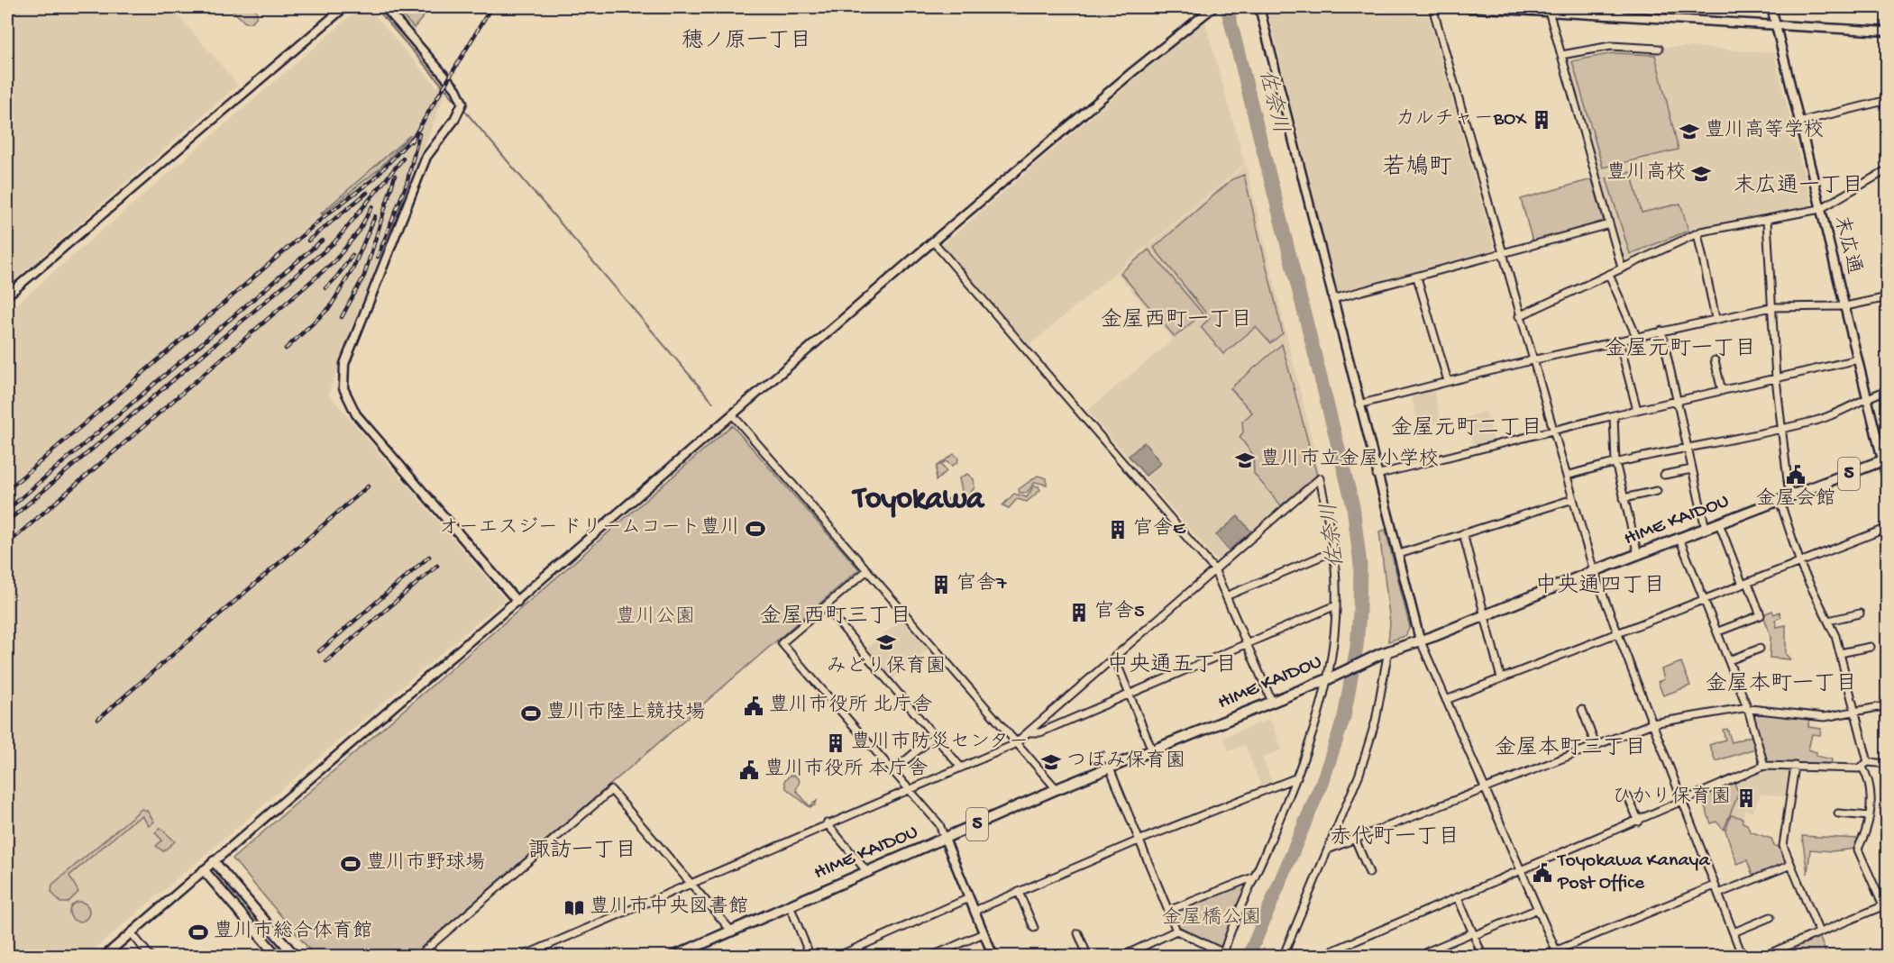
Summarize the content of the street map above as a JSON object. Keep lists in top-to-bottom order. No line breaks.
{"streets":{"main road":["5","HIME KAIDOU"],"street":["末広通"]},"crossings":[["末広通","HIME KAIDOU"]],"districts":["穂ノ原一丁目","若鳩町","末広通一丁目","金屋西町一丁目","金屋元町一丁目","金屋元町二丁目","Toyokawa","中央通四丁目","金屋西町三丁目","中央通五丁目","金屋本町一丁目","金屋本町三丁目","赤代町一丁目","諏訪一丁目"],"water":["佐奈川"],"parks":["豊川公園","金屋橋公園"],"places":{"building":["カルチャーBOX","官舎E","官舎7","官舎5","豊川市防災センター","ひかり保育園"],"school or university":["豊川高等学校","豊川高校","豊川市立金屋小学校","みどり保育園","つぼみ保育園"],"public building":["金屋会館","豊川市役所 北庁舎","豊川市役所 本庁舎","Toyokawa Kanaya Post Office"],"sports":["オーエスジー ドリームコート豊川","豊川市陸上競技場","豊川市野球場","豊川市総合体育館"],"library":["豊川市中央図書館"]}}
